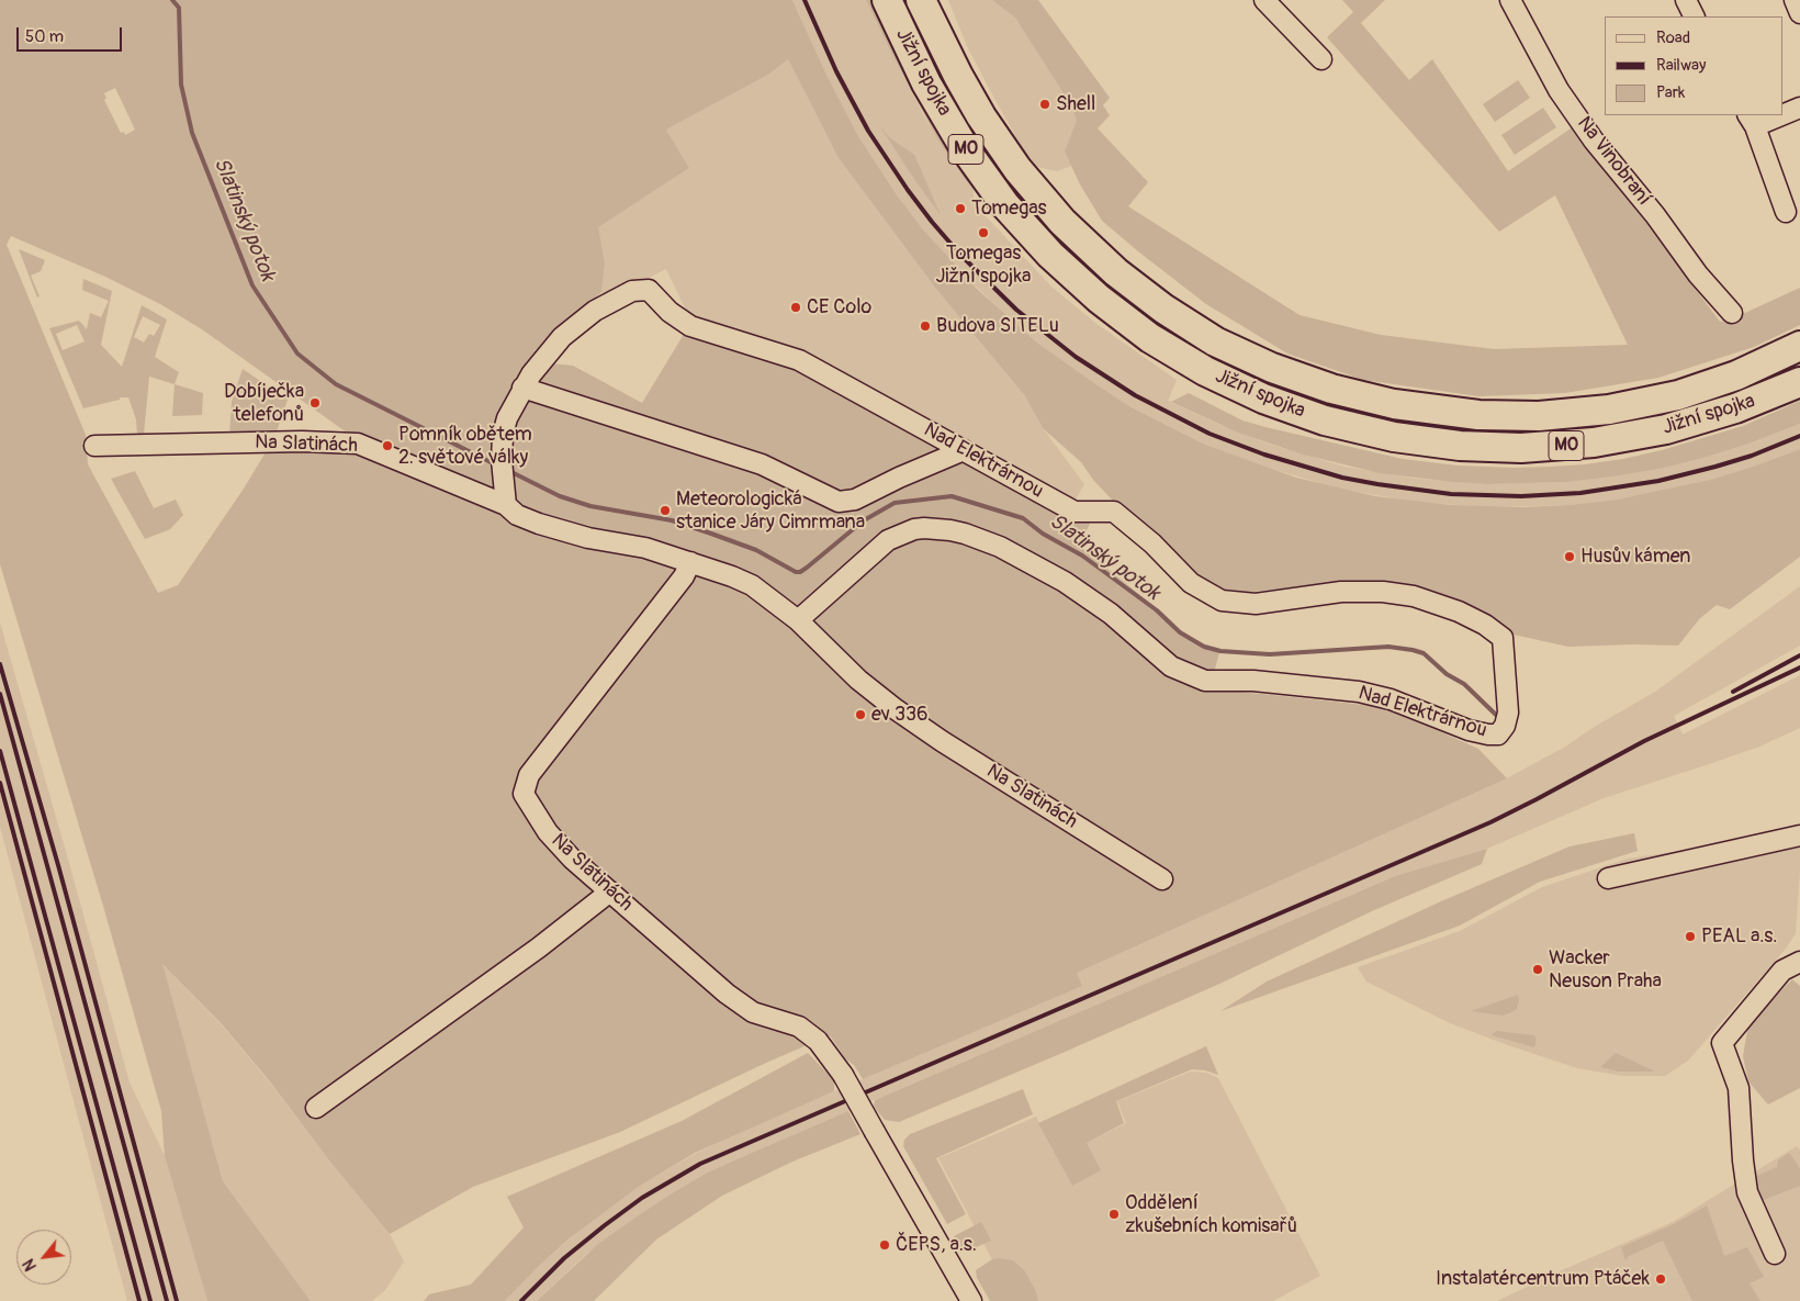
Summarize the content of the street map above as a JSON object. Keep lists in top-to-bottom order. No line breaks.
{"streets":{"highway":["Jižní spojka","MO"],"street":["Na Vinobraní","Na Slatinách","Nad Elektrárnou"]},"crossings":[["Na Slatinách","Nad Elektrárnou"]],"water":["Slatinský potok"],"places":["Shell","Tomegas","Tomegas Jižní spojka","CE Colo","Budova SITELu","Dobíječka telefonů","Pomník obětem 2. světové války","Meteorologická stanice Járy Cimrmana","Husův kámen","ev 336","PEAL a.s.","Wacker Neuson Praha","Oddělení zkušebních komisařů","ČEPS, a.s.","Instalatércentrum Ptáček"],"legend":["Road","Railway","Park"],"scale_bar":"50 m","north":"bottom left"}
